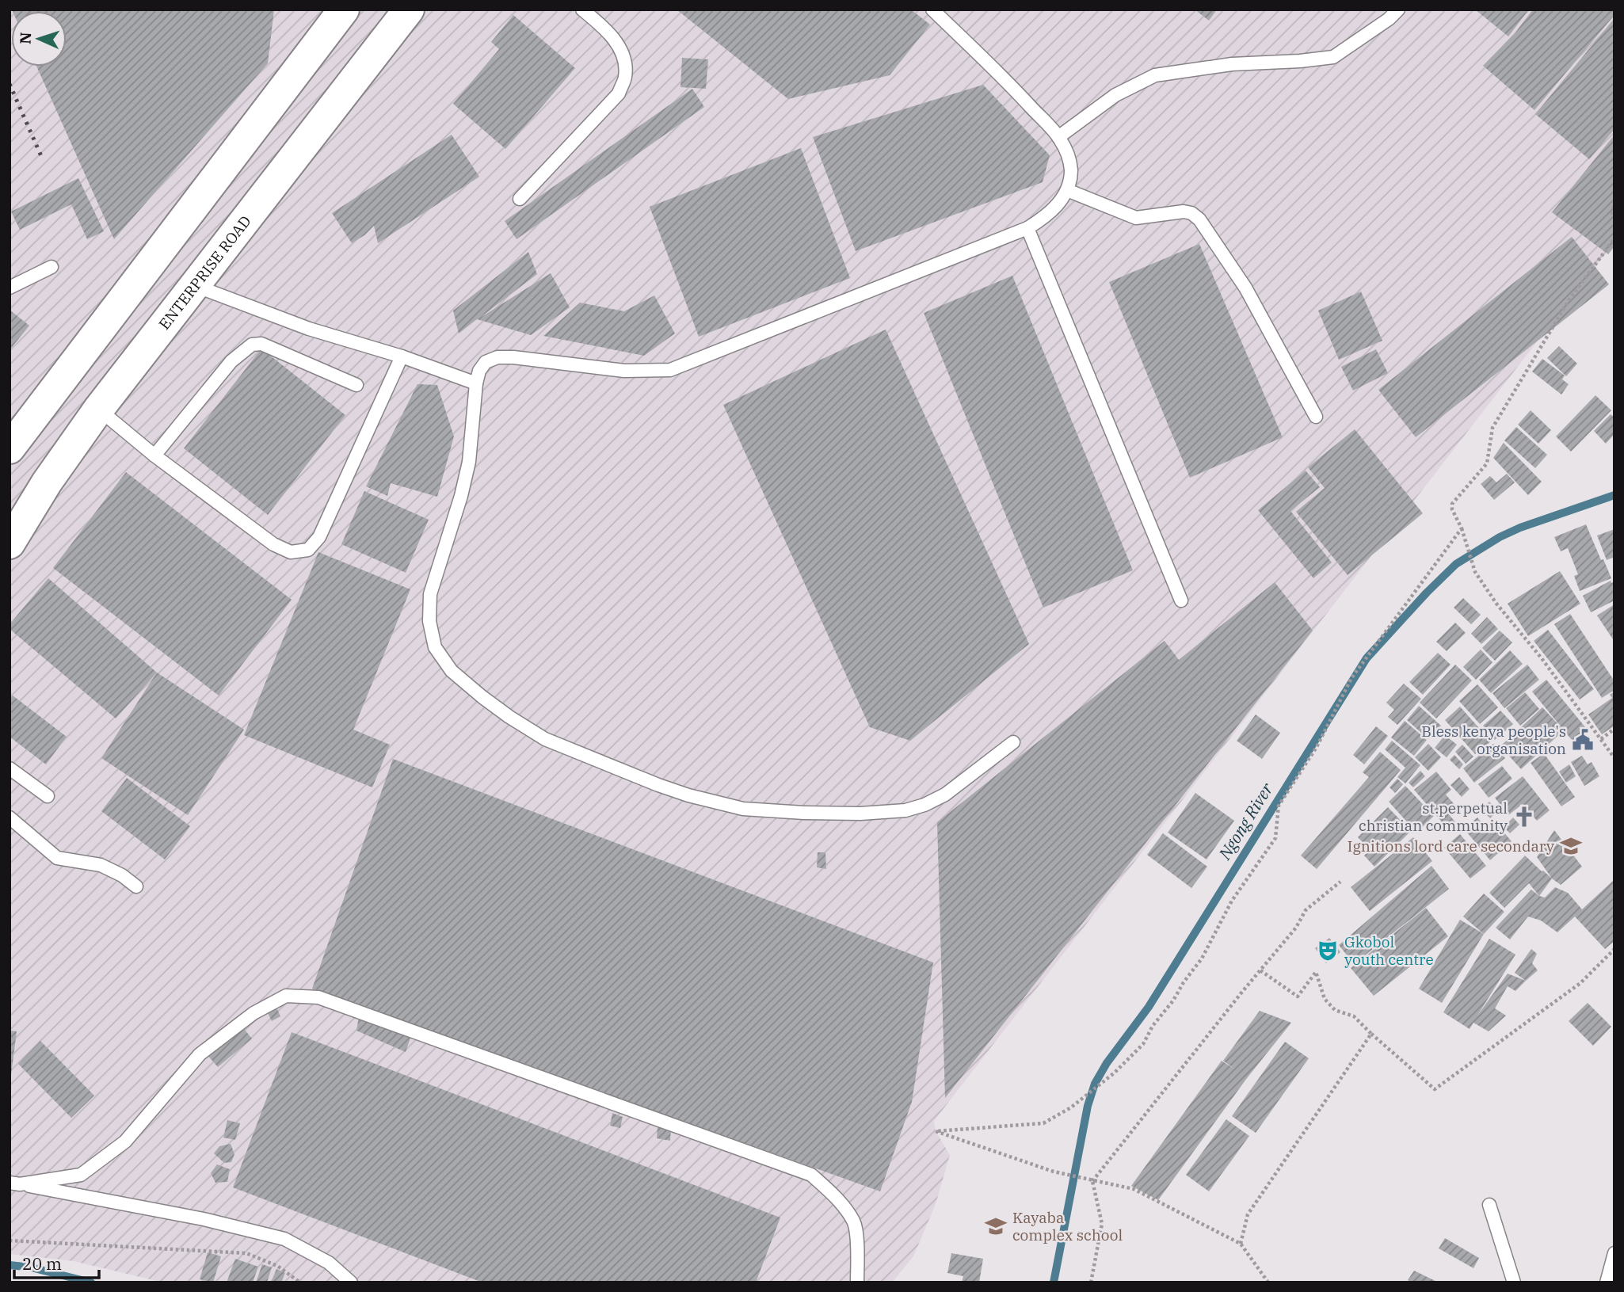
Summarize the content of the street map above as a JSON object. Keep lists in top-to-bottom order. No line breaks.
{"streets":{"main road":["ENTERPRISE ROAD"]},"water":["Ngong River"],"places":{"public building":["Bless kenya people's organisation"],"church":["st.perpetual christian community"],"school or university":["Ignitions lord care secondary","Kayaba complex school"],"theatre":["Gkobol youth centre"]},"scale_bar":"20 m","north":"left"}
